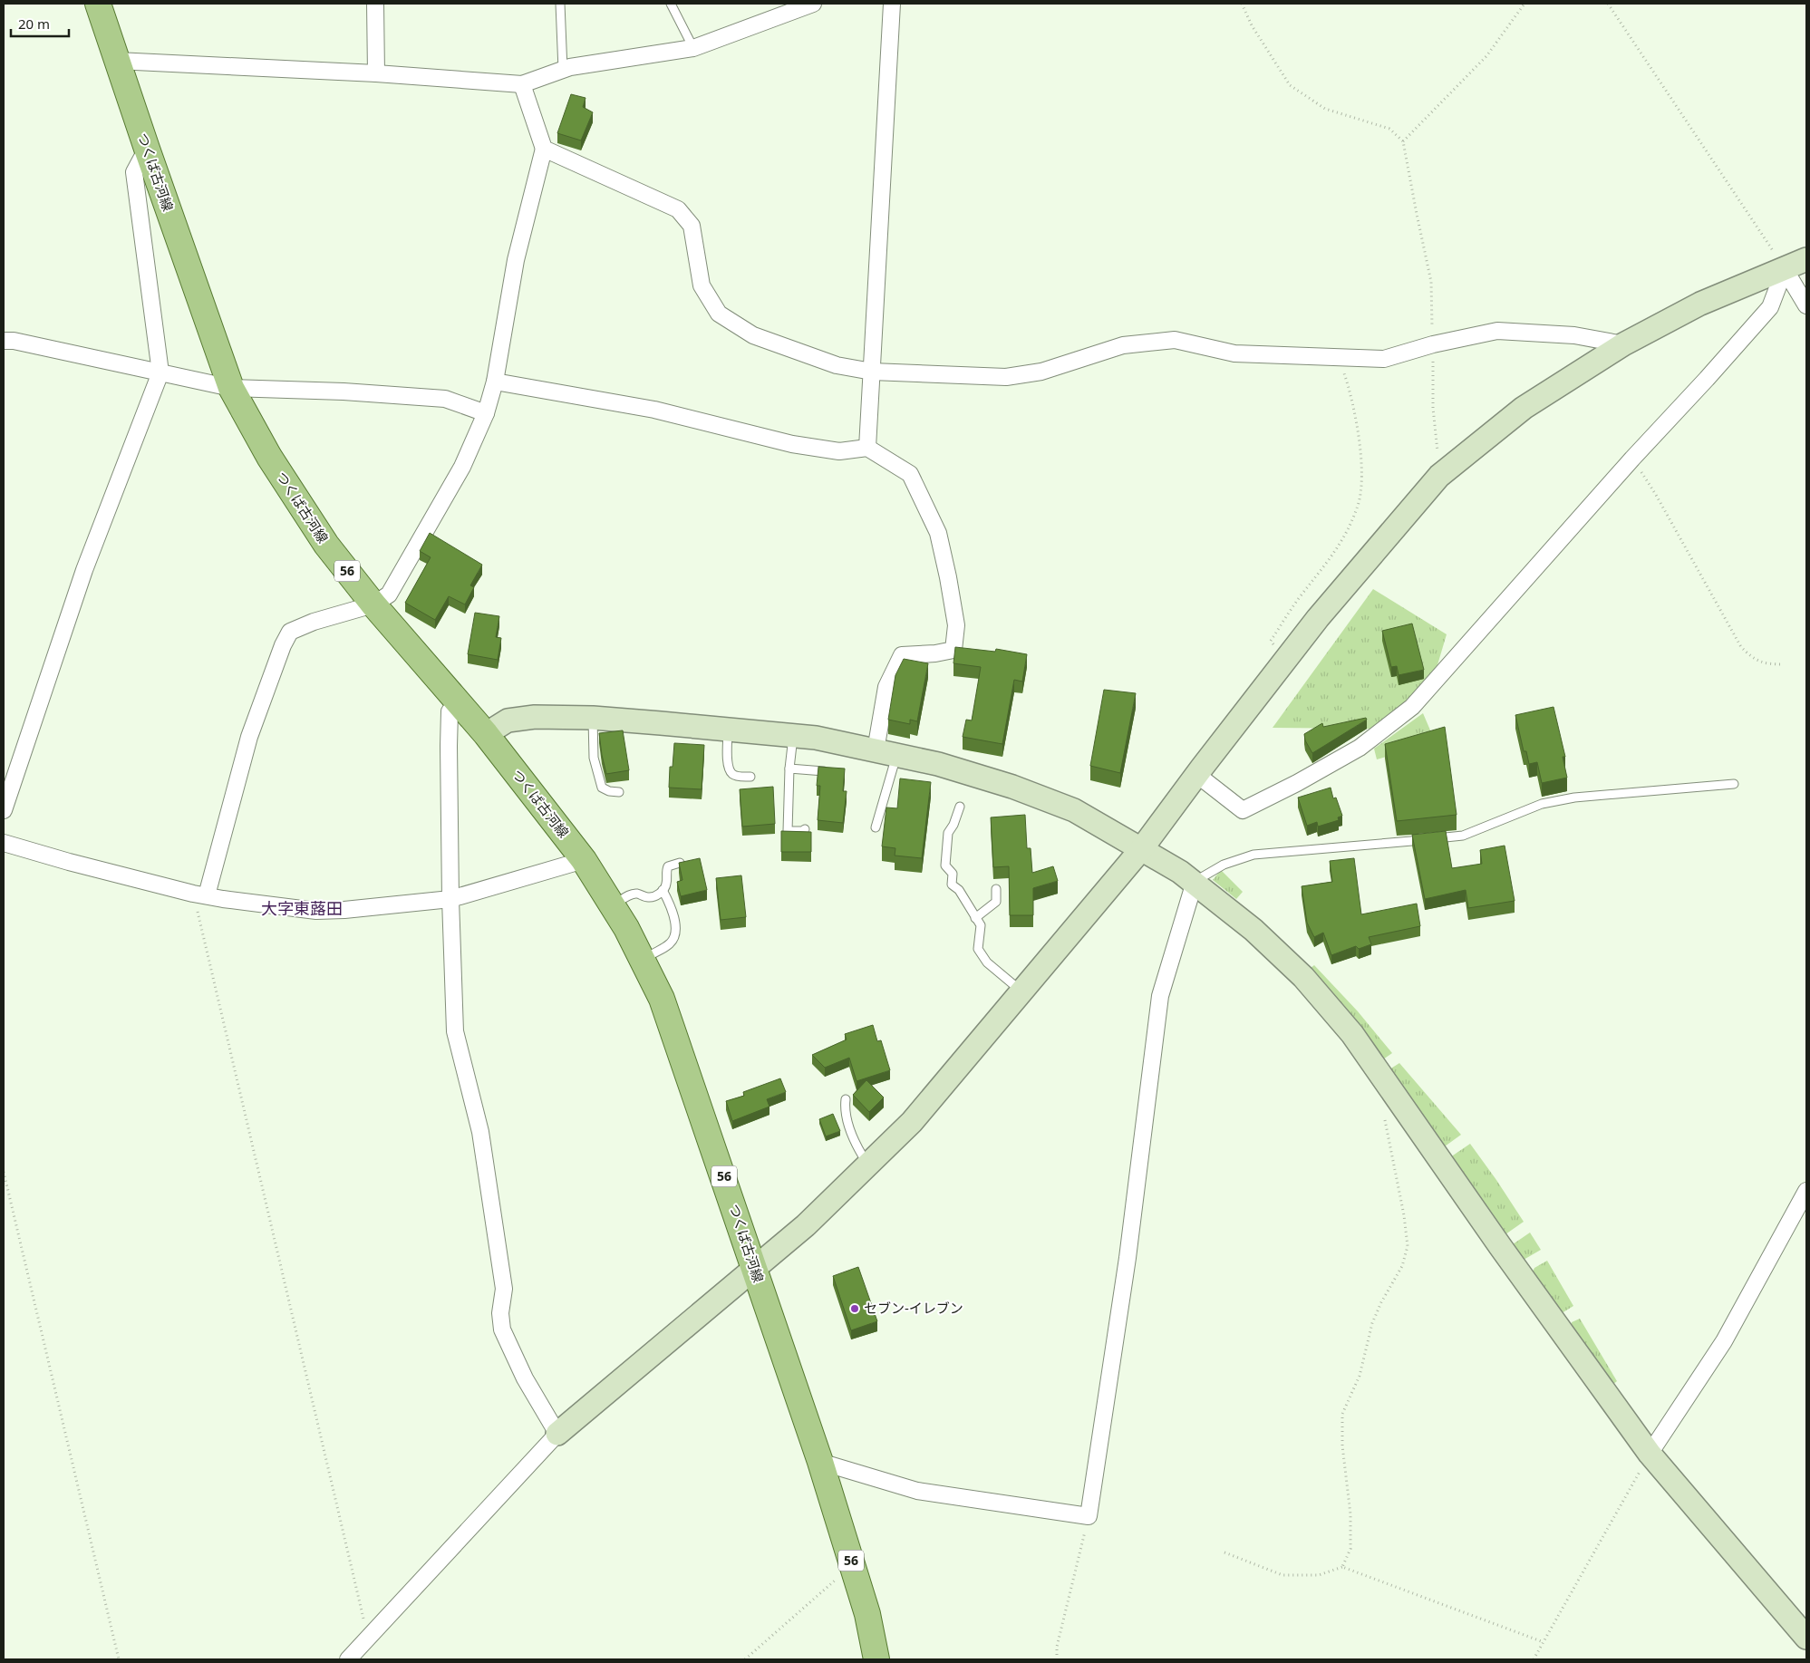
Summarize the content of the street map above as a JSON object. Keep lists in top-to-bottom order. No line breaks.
{"streets":{"main road":["つくば古河線","56"]},"districts":["大字東蕗田"],"places":["セブン-イレブン"],"scale_bar":"20 m"}
